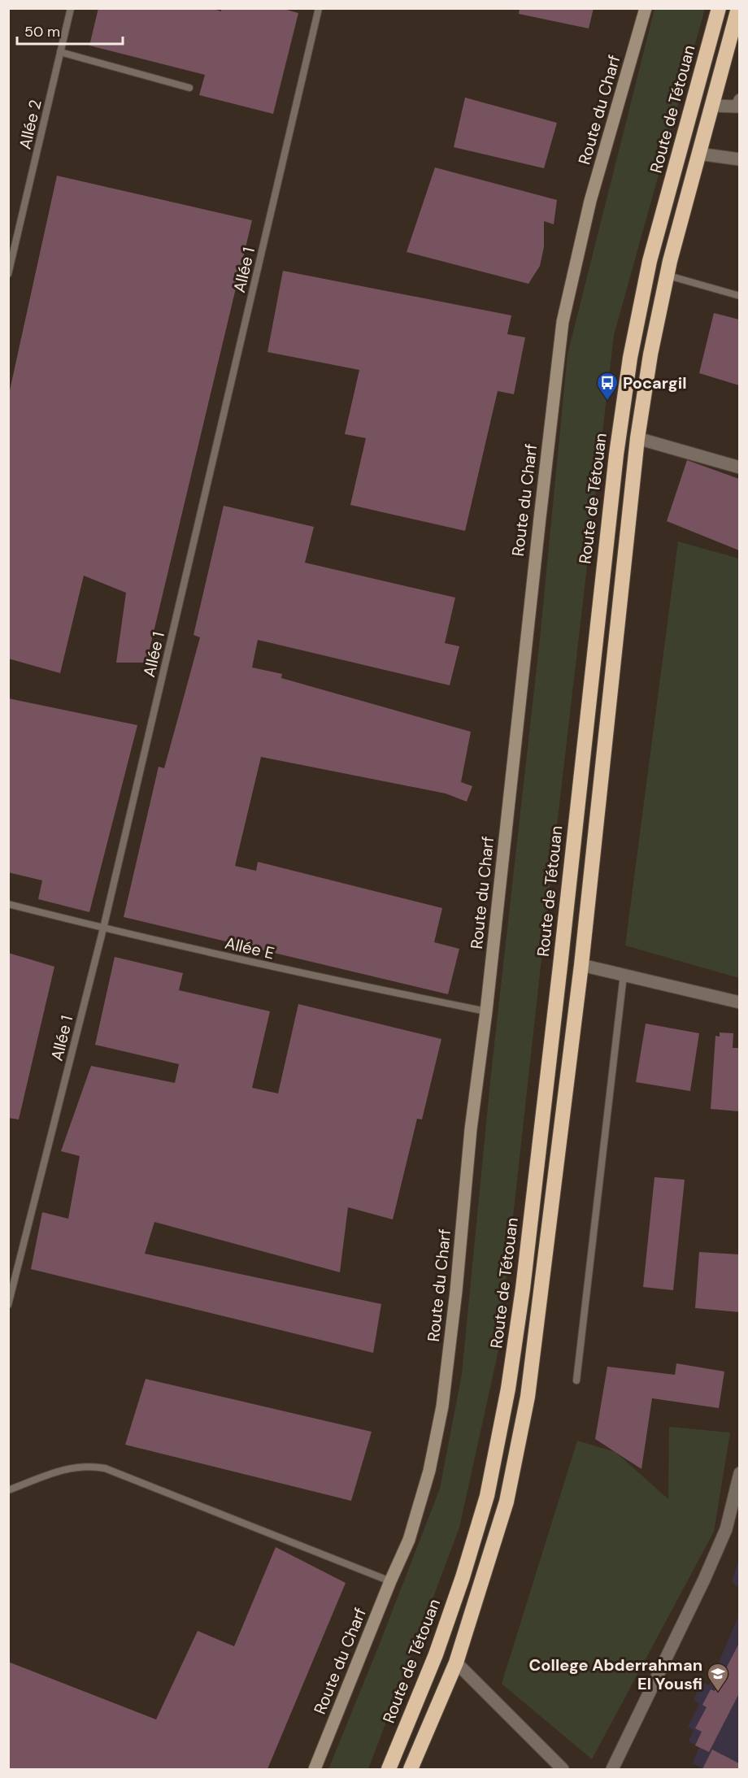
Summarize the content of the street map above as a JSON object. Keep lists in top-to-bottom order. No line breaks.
{"streets":{"highway":["Route de Tétouan"],"street":["Route du Charf"],"lane":["Allée 2","Allée 1","Allée E"]},"crossings":[["Route du Charf","Allée E"],["Allée 1","Allée E"]],"places":{"bus stop":["Pocargil"],"school or university":["College Abderrahman El Yousfi"]},"scale_bar":"50 m"}
